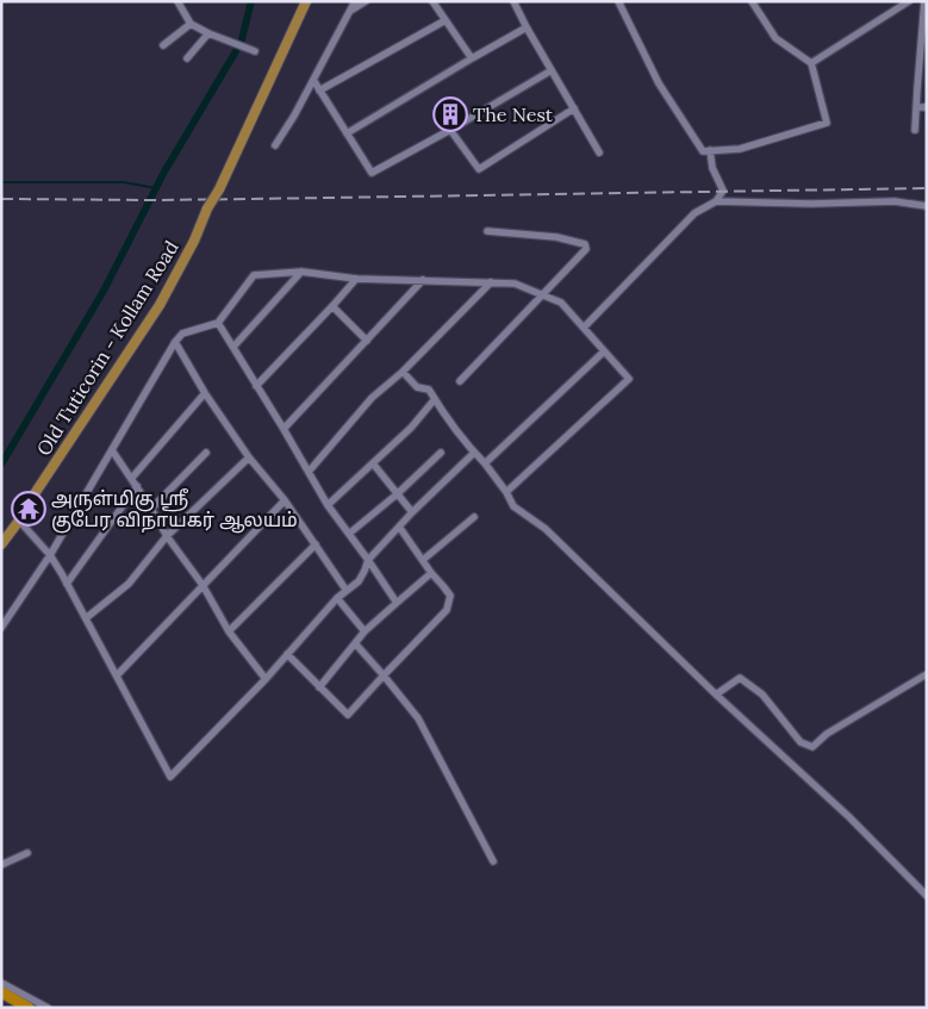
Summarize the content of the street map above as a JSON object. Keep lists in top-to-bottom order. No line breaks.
{"streets":{"main road":["Old Tuticorin - Kollam Road"]},"places":{"building":["The Nest"],"temple":["அருள்மிகு ஶ்ரீ குபேர விநாயகர் ஆலயம்"]}}
